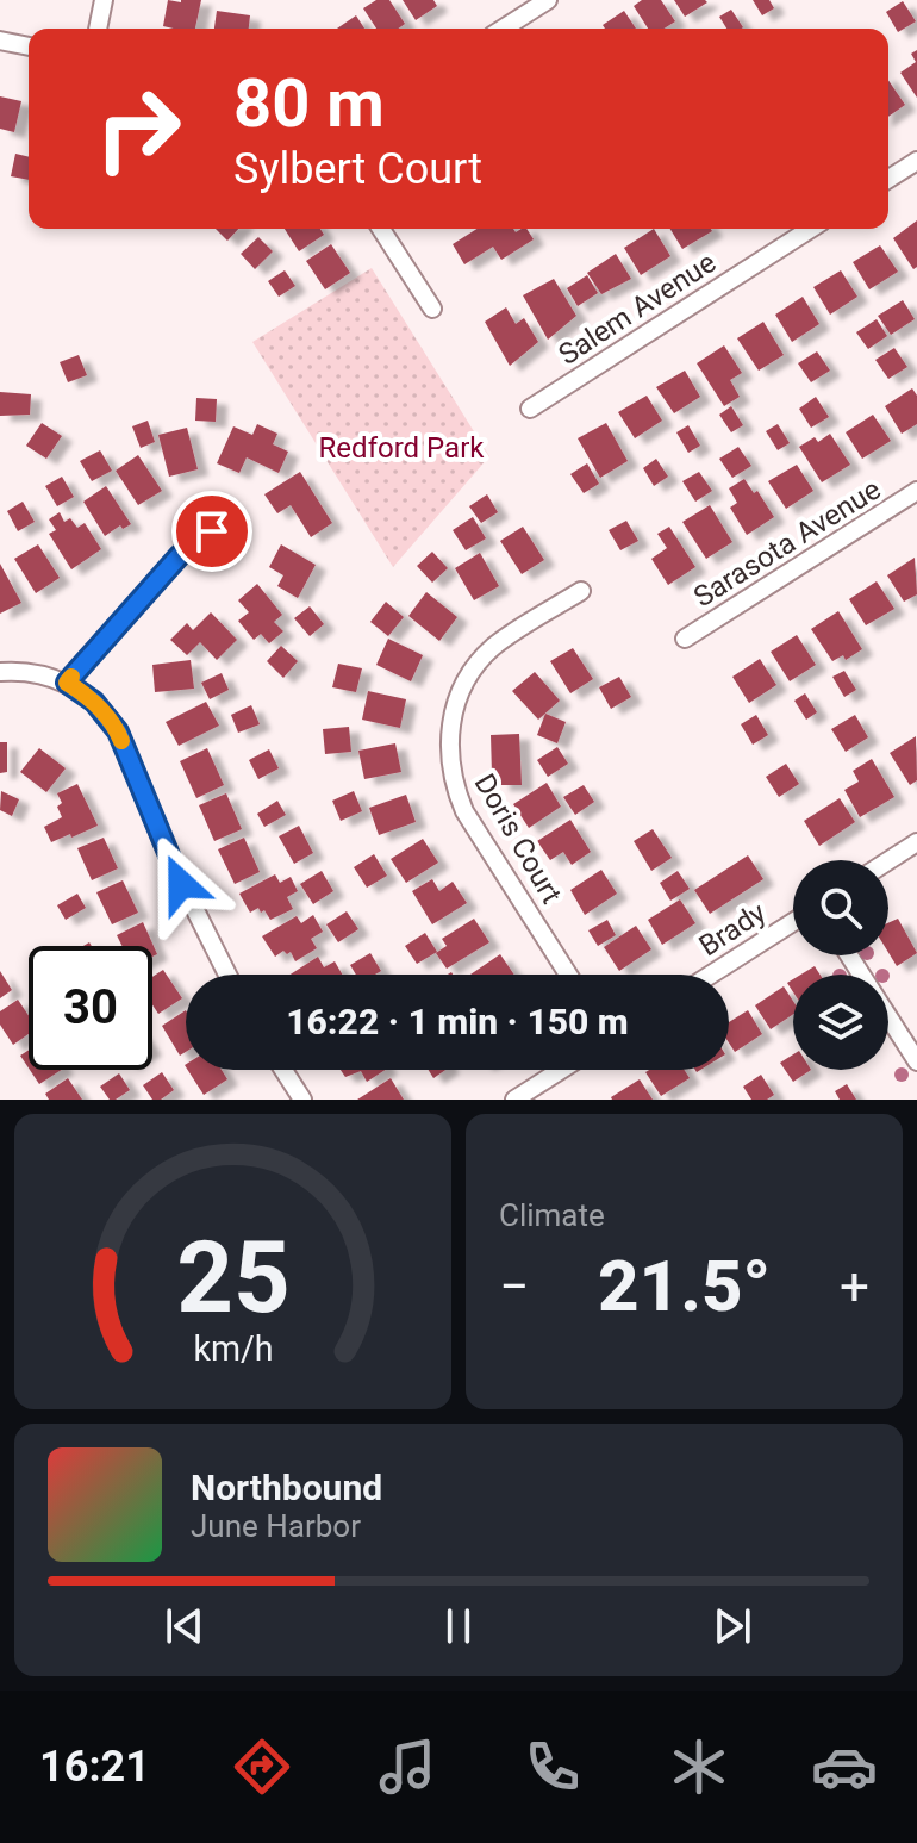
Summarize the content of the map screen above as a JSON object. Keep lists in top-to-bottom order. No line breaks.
{"streets":{"street":["Salem Avenue","Sarasota Avenue","Doris Court","Brady"]},"parks":["Redford Park"],"page":{"turn":["80 m","Sylbert Court"],"limit":"30","trip":"16:22 · 1 min · 150 m","tile":"Climate","heat":["−","21.5°","+"],"song":["Northbound","June Harbor"],"tabs":"16:21","gauge":["25","km/h"]}}
